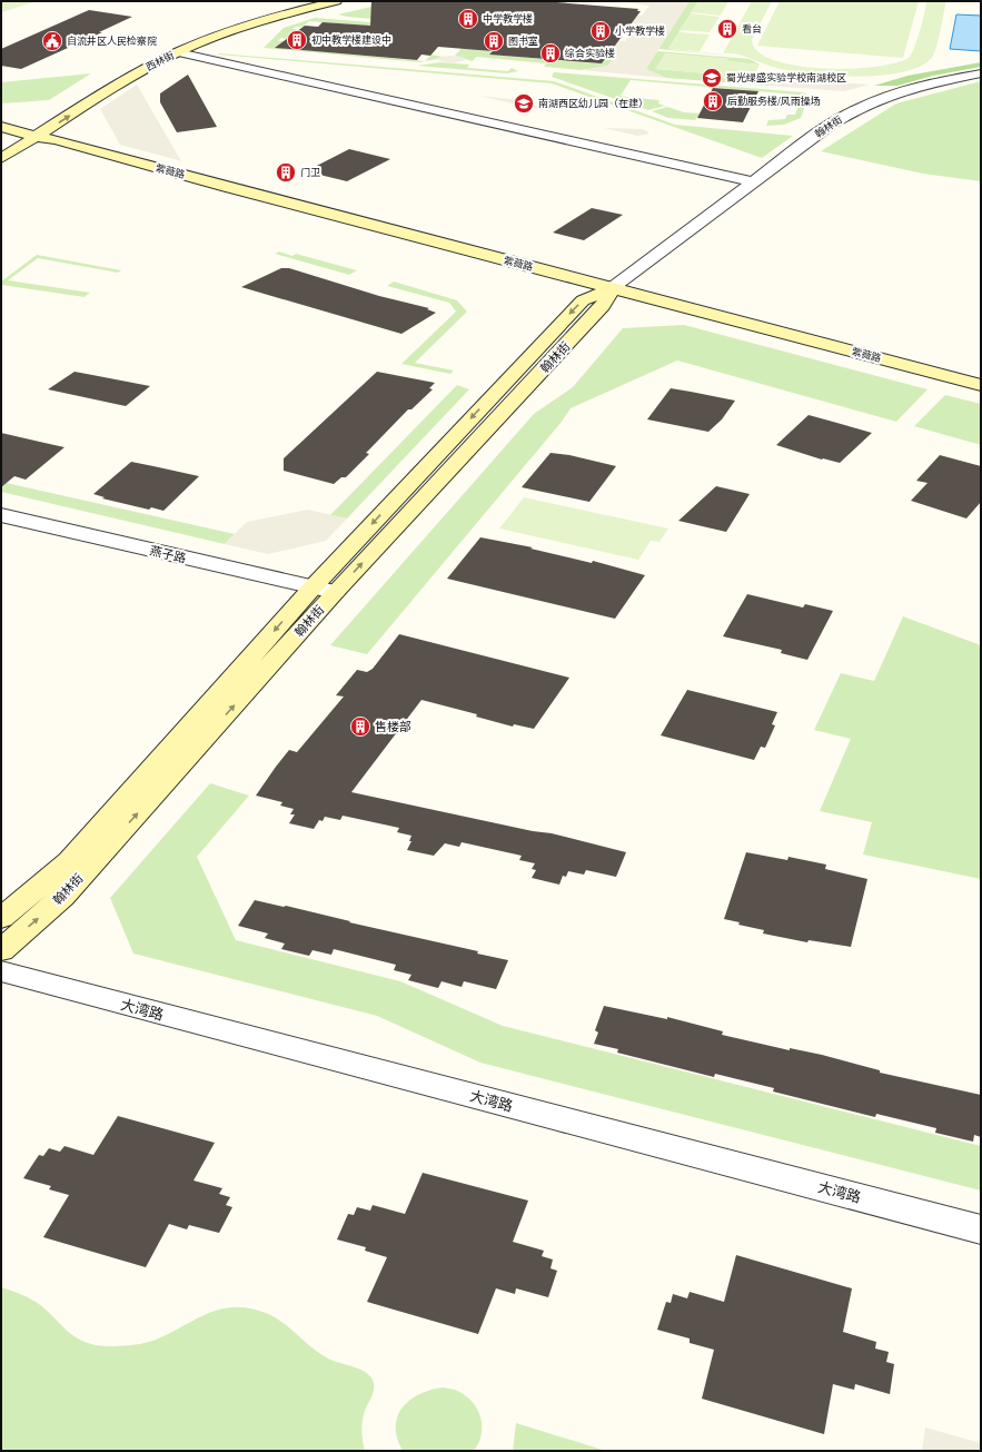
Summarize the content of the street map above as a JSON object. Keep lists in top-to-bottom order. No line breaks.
{"streets":{"main road":["西林街","翰林街","紫薇路"],"street":["燕子路","大湾路"]},"crossings":[["西林街","紫薇路"],["翰林街","紫薇路"],["翰林街","燕子路"]],"places":{"building":["中学教学楼","看台","小学教学楼","初中教学楼建设中","图书室","综合实验楼","后勤服务楼/风雨操场","门卫","售楼部"],"public building":["自流井区人民检察院"],"school or university":["蜀光绿盛实验学校南湖校区","南湖西区幼儿园（在建）"]}}
